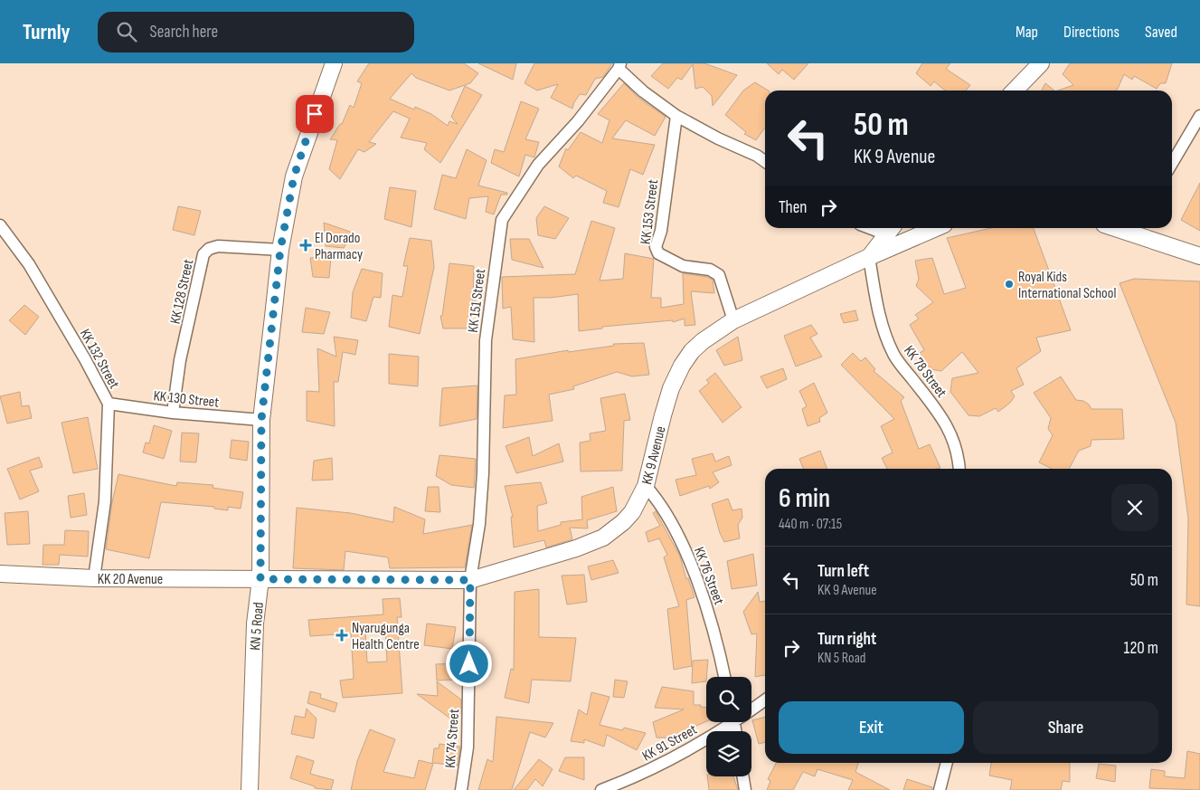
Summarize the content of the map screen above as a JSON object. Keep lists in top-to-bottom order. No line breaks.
{"streets":{"main road":["KK 9 Avenue","KK 20 Avenue","KN 5 Road"],"street":["KK 153 Street","KK 128 Street","KK 151 Street","KK 132 Street","KK 78 Street","KK 130 Street","KK 76 Street","KK 74 Street","KK 91 Street"]},"crossings":[["KK 153 Street","KK 9 Avenue"],["KK 128 Street","KK 130 Street"],["KK 128 Street","KN 5 Road"],["KK 151 Street","KK 9 Avenue"],["KK 151 Street","KK 74 Street"],["KK 132 Street","KK 130 Street"],["KK 132 Street","KK 20 Avenue"],["KK 78 Street","KK 9 Avenue"],["KK 130 Street","KN 5 Road"],["KK 9 Avenue","KK 76 Street"],["KK 9 Avenue","KK 20 Avenue"],["KK 9 Avenue","KN 5 Road"],["KK 9 Avenue","KK 74 Street"],["KK 20 Avenue","KN 5 Road"]],"places":{"health":["El Dorado Pharmacy","Nyarugunga Health Centre"],"other":["Royal Kids International School"]},"page":{"header":"Turnly","search":"Search here","nav":["Map","Directions","Saved"],"turn":["50 m","KK 9 Avenue"],"then":"Then","heading":["6 min","440 m · 07:15"],"list":[{"name":"Turn left","note":"KK 9 Avenue","value":"50 m"},{"name":"Turn right","note":"KN 5 Road","value":"120 m"}],"buttons":["Exit","Share"]}}
